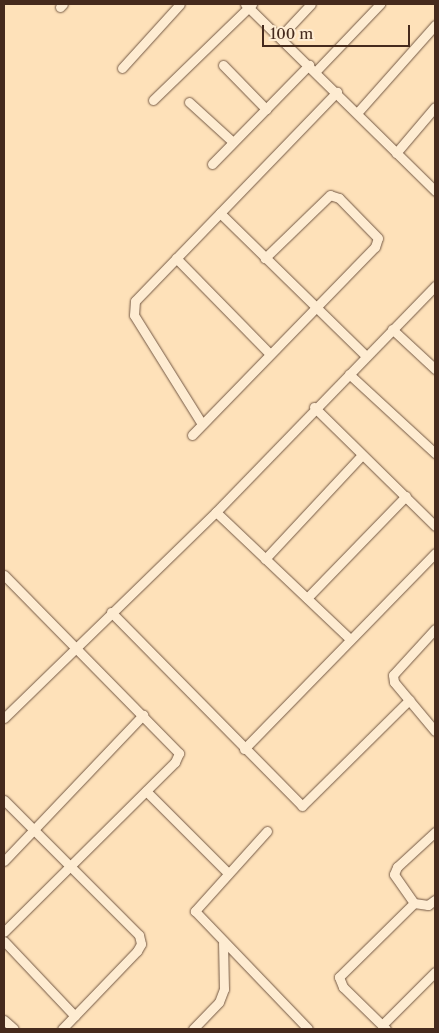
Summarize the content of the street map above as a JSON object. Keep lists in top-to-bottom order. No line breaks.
{"scale_bar":"100 m"}
